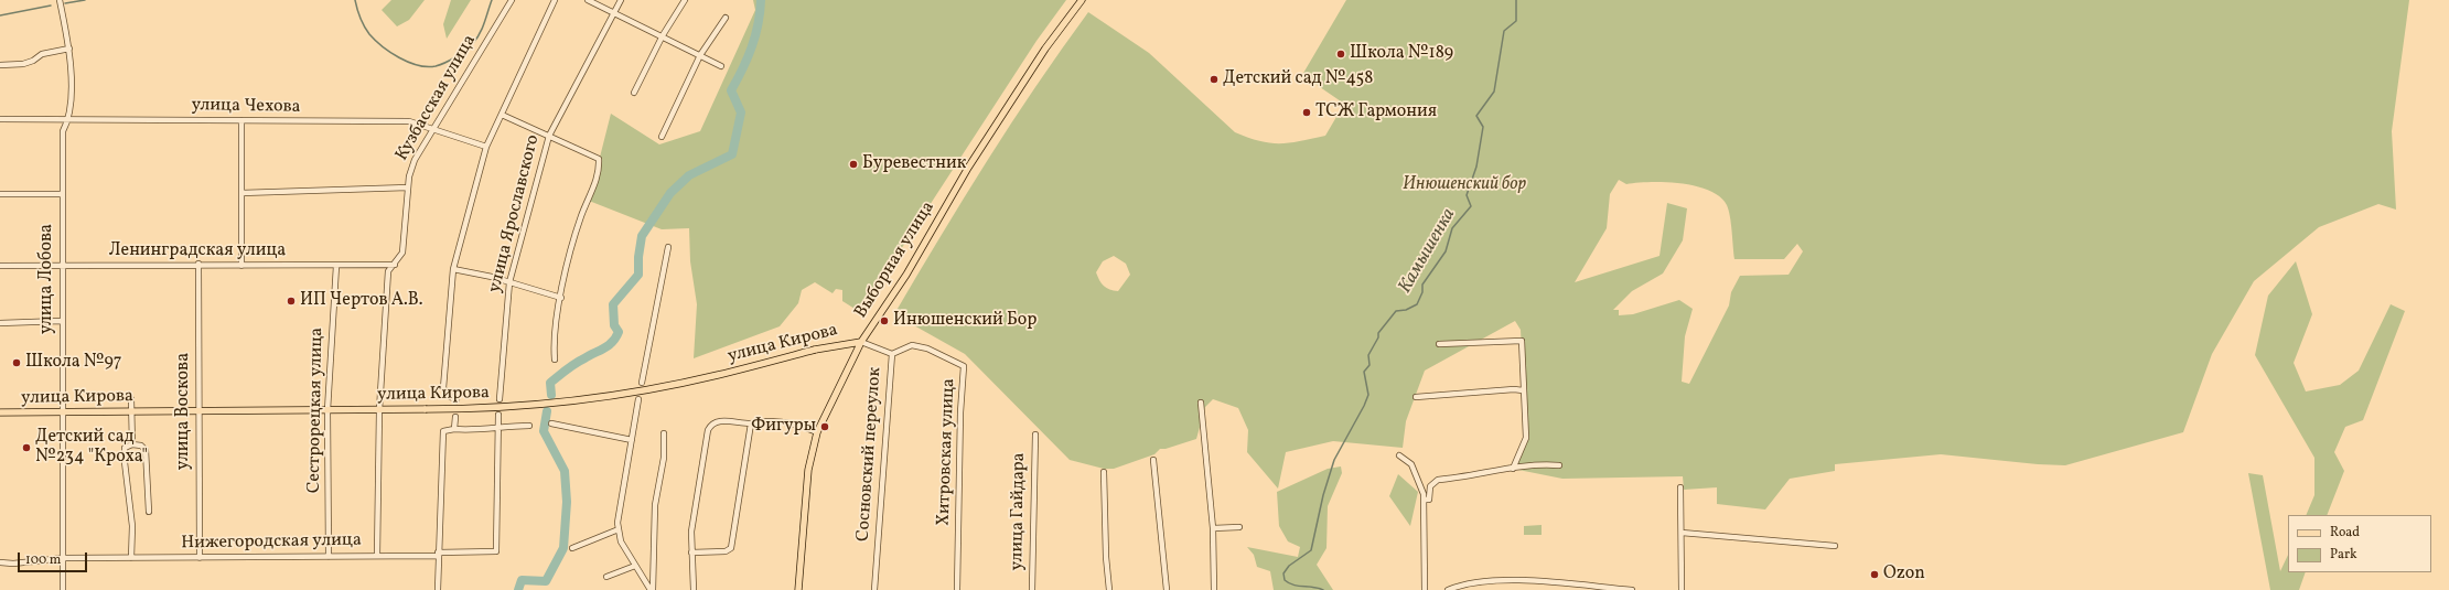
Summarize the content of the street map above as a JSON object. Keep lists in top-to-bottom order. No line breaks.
{"streets":{"main road":["Выборная улица","улица Кирова"],"street":["Кузбасская улица","улица Чехова","улица Ярославского","Ленинградская улица","улица Лобова","Сестрорецкая улица","улица Воскова","Хитровская улица","Сосновский переулок","улица Гайдара","Нижегородская улица"]},"crossings":[["Кузбасская улица","улица Чехова"],["Кузбасская улица","Ленинградская улица"],["Кузбасская улица","улица Кирова"],["Кузбасская улица","Нижегородская улица"],["улица Чехова","улица Лобова"],["Ленинградская улица","улица Лобова"],["Ленинградская улица","Сестрорецкая улица"],["Ленинградская улица","улица Воскова"],["Выборная улица","улица Кирова"],["Выборная улица","Сосновский переулок"],["улица Лобова","улица Кирова"],["улица Лобова","Нижегородская улица"],["улица Кирова","Сестрорецкая улица"],["улица Кирова","улица Воскова"],["улица Кирова","Сосновский переулок"],["Сестрорецкая улица","Нижегородская улица"],["улица Воскова","Нижегородская улица"],["Хитровская улица","Сосновский переулок"]],"water":["Камышенка"],"parks":["Инюшенский бор"],"places":["Школа №189","Детский сад №458","ТСЖ Гармония","Буревестник","ИП Чертов А.В.","Инюшенский Бор","Школа №97","Фигуры","Детский сад №234 \"Кроха\"","Ozon"],"legend":["Road","Park"],"scale_bar":"100 m"}
